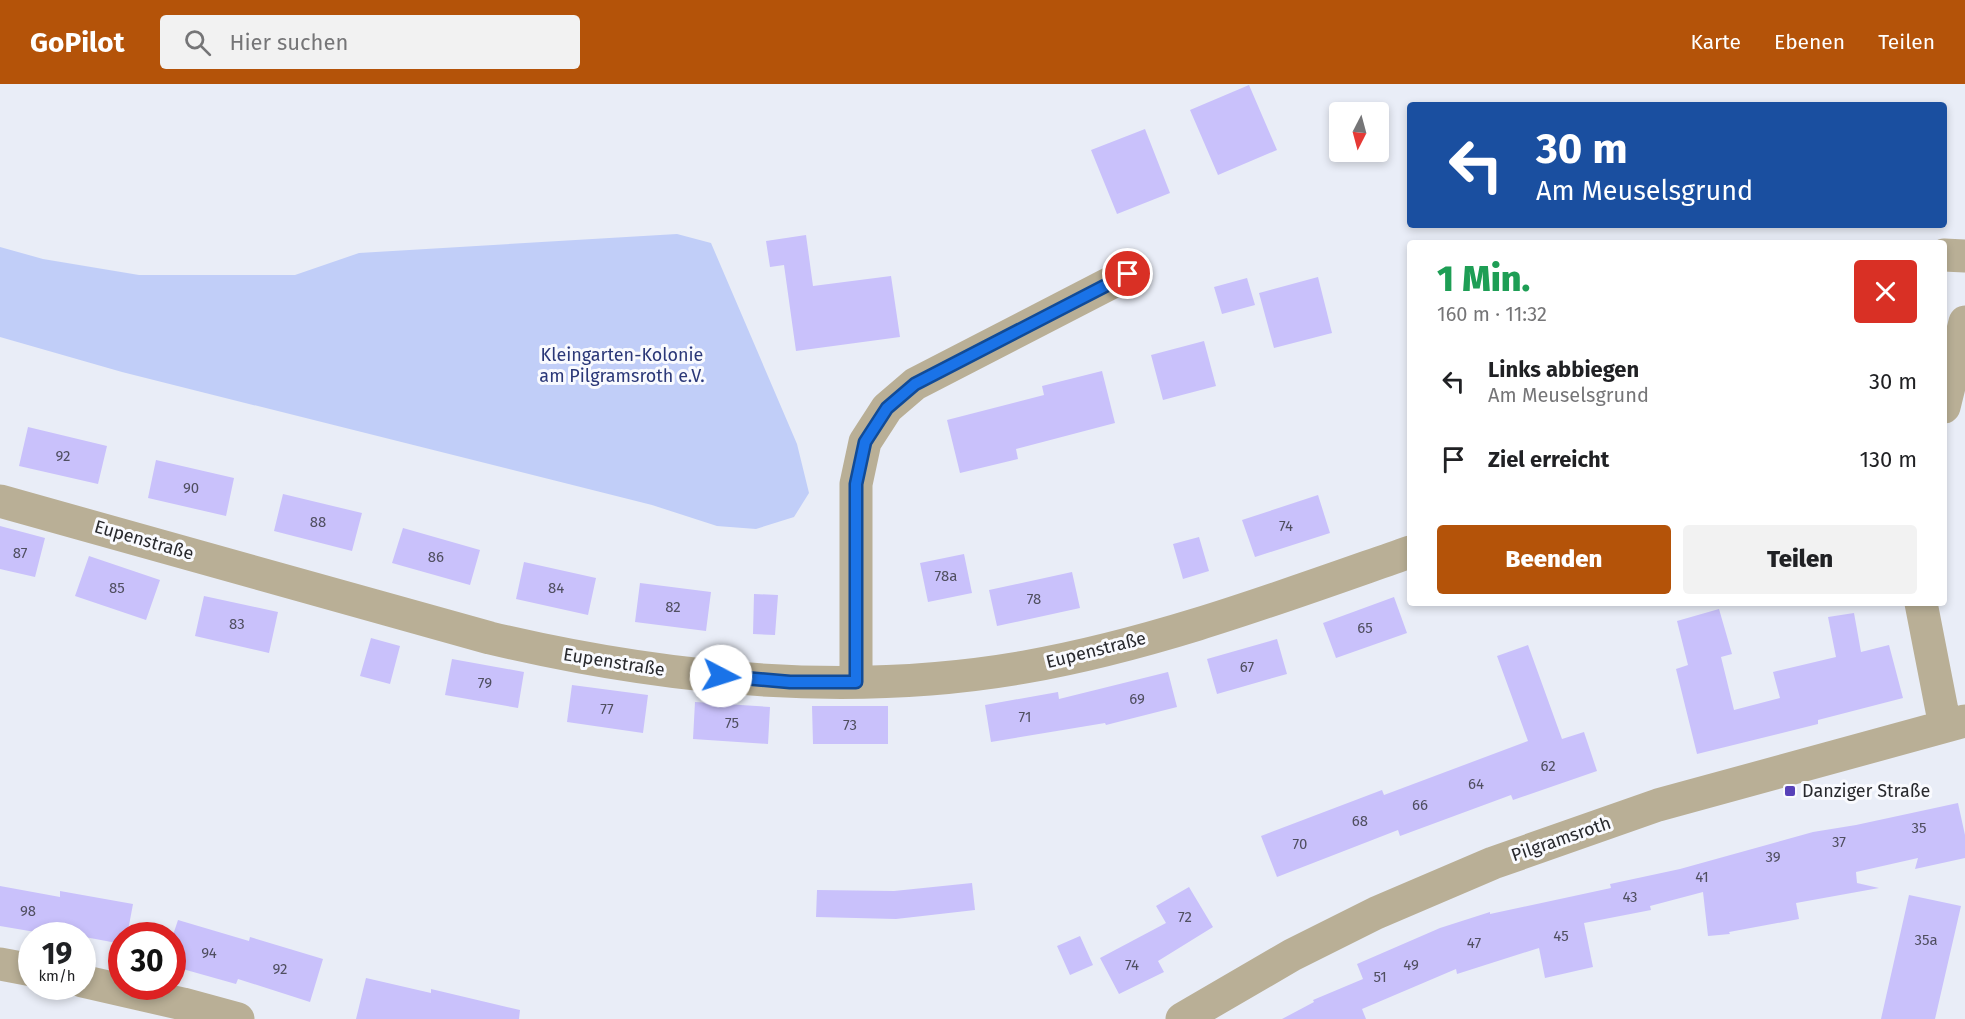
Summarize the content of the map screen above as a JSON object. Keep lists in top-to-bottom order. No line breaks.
{"streets":{"street":["Eupenstraße","Pilgramsroth"]},"parks":["Kleingarten-Kolonie am Pilgramsroth e.V."],"places":{"transit":["Danziger Straße"]},"house_numbers":["92","90","88","74","87","86","78a","85","84","78","82","83","65","67","79","69","77","71","75","73","62","64","66","68","35","37","70","39","41","43","98","72","45","35a","47","94","74","49","92","51"],"north":"bottom","page":{"header":"GoPilot","search":"Hier suchen","nav":["Karte","Ebenen","Teilen"],"turn":["30 m","Am Meuselsgrund"],"heading":["1 Min.","160 m · 11:32"],"list":[{"name":"Links abbiegen","note":"Am Meuselsgrund","value":"30 m"},{"name":"Ziel erreicht","value":"130 m"}],"buttons":["Beenden","Teilen"],"speed":"19 km/h","limit":"30"}}
